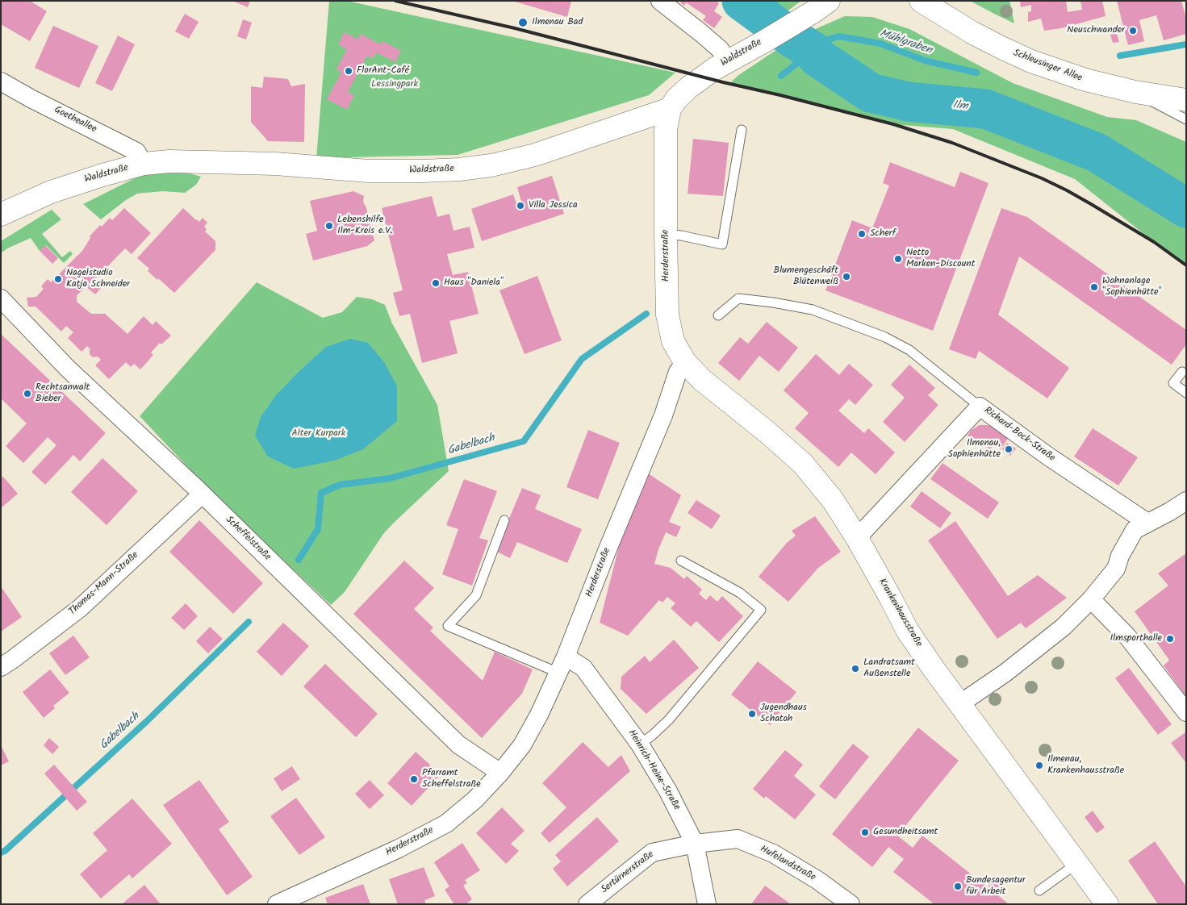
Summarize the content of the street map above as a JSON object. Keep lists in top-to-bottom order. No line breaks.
{"streets":{"street":["Waldstraße","Schleusinger Allee","Goetheallee","Herderstraße","Richard-Bock-Straße","Scheffelstraße","Thomas-Mann-Straße","Krankenhausstraße","Heinrich-Heine-Straße","Hufelandstraße","Sertürnerstraße"]},"crossings":[["Waldstraße","Goetheallee"],["Waldstraße","Herderstraße"],["Herderstraße","Scheffelstraße"],["Herderstraße","Krankenhausstraße"],["Herderstraße","Heinrich-Heine-Straße"],["Richard-Bock-Straße","Krankenhausstraße"],["Scheffelstraße","Thomas-Mann-Straße"],["Heinrich-Heine-Straße","Hufelandstraße"],["Heinrich-Heine-Straße","Sertürnerstraße"],["Hufelandstraße","Sertürnerstraße"]],"water":["Mühlgraben","Ilm","Gabelbach"],"parks":["Lessingpark","Alter Kurpark"],"places":["Ilmenau Bad","Neuschwander","FlorAnt-Café","Villa Jessica","Lebenshilfe Ilm-Kreis e.V.","Scherf","Netto Marken-Discount","Blumengeschäft Blütenweiß","Nagelstudio Katja Schneider","Haus \"Daniela\"","Wohnanlage \"Sophienhütte\"","Rechtsanwalt Bieber","Ilmenau, Sophienhütte","Ilmsporthalle","Landratsamt Außenstelle","Jugendhaus Schatoh","Ilmenau, Krankenhausstraße","Pfarramt Scheffelstraße","Gesundheitsamt","Bundesagentur für Arbeit"]}
